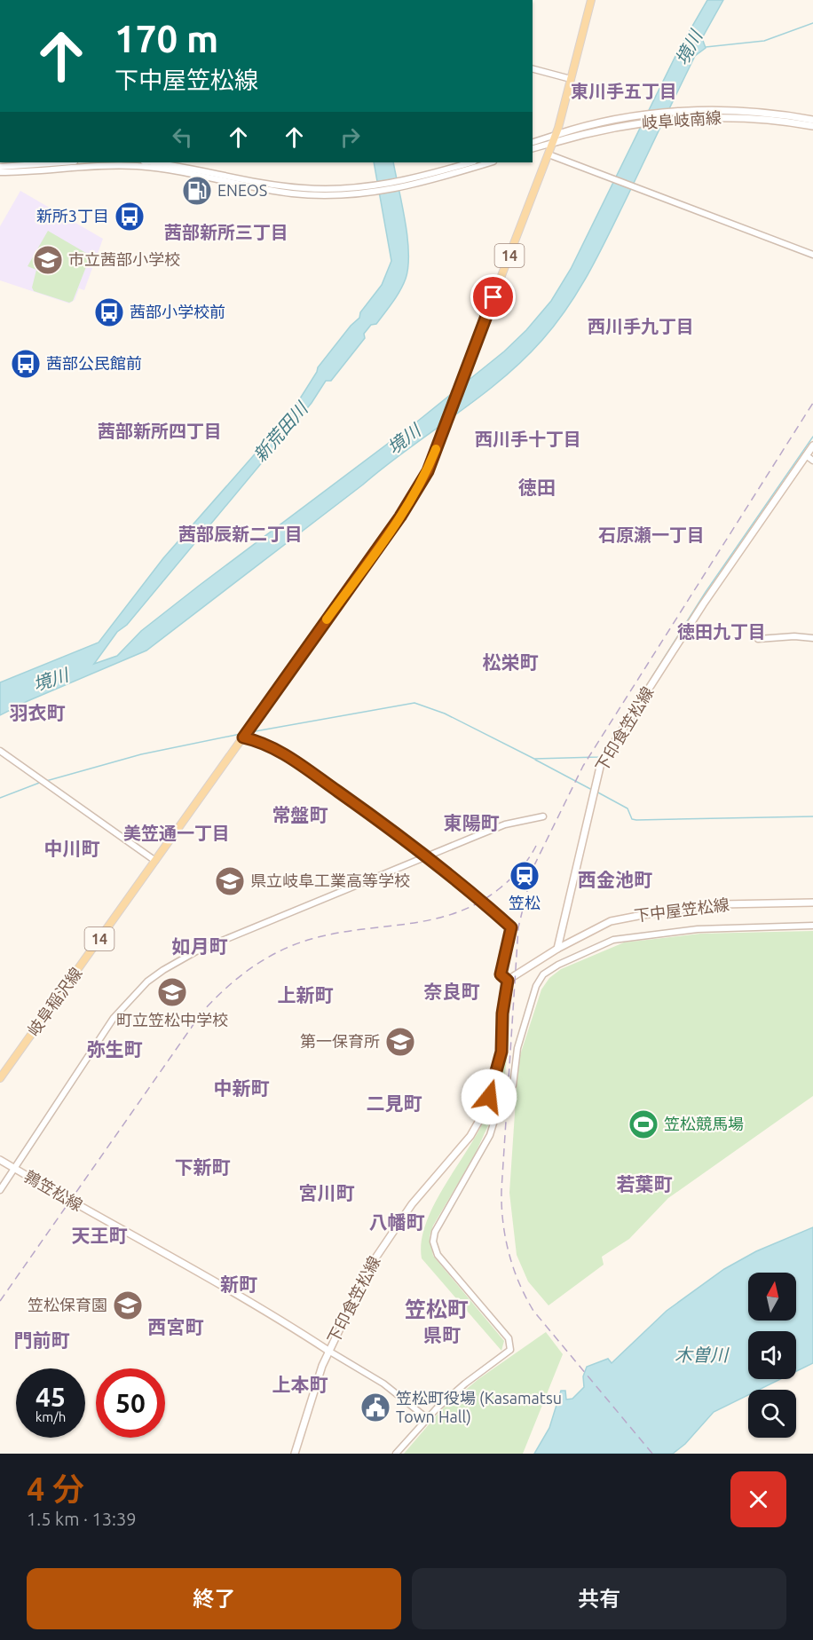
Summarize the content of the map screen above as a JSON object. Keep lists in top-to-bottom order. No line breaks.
{"streets":{"main road":["岐阜岐南線","14","下印食笠松線","下中屋笠松線","岐阜稲沢線","鶉笠松線"]},"crossings":[["岐阜岐南線","岐阜稲沢線"],["下印食笠松線","下中屋笠松線"],["下印食笠松線","鶉笠松線"]],"districts":["東川手五丁目","茜部新所三丁目","西川手九丁目","茜部新所四丁目","西川手十丁目","徳田","茜部辰新二丁目","石原瀬一丁目","徳田九丁目","松栄町","羽衣町","常盤町","東陽町","美笠通一丁目","中川町","西金池町","如月町","奈良町","上新町","弥生町","中新町","二見町","下新町","若葉町","宮川町","八幡町","天王町","新町","笠松町","西宮町","県町","門前町","上本町"],"water":["境川","新荒田川","木曽川"],"places":{"fuel station":["ENEOS"],"bus stop":["新所3丁目","茜部小学校前","茜部公民館前"],"school or university":["市立茜部小学校","県立岐阜工業高等学校","町立笠松中学校","第一保育所","笠松保育園"],"station":["笠松"],"sports":["笠松競馬場"],"public building":["笠松町役場 (Kasamatsu Town Hall)"]},"north":"top","page":{"turn":["170 m","下中屋笠松線"],"speed":"45 km/h","limit":"50","heading":["4 分","1.5 km · 13:39"],"buttons":["終了","共有"]}}
